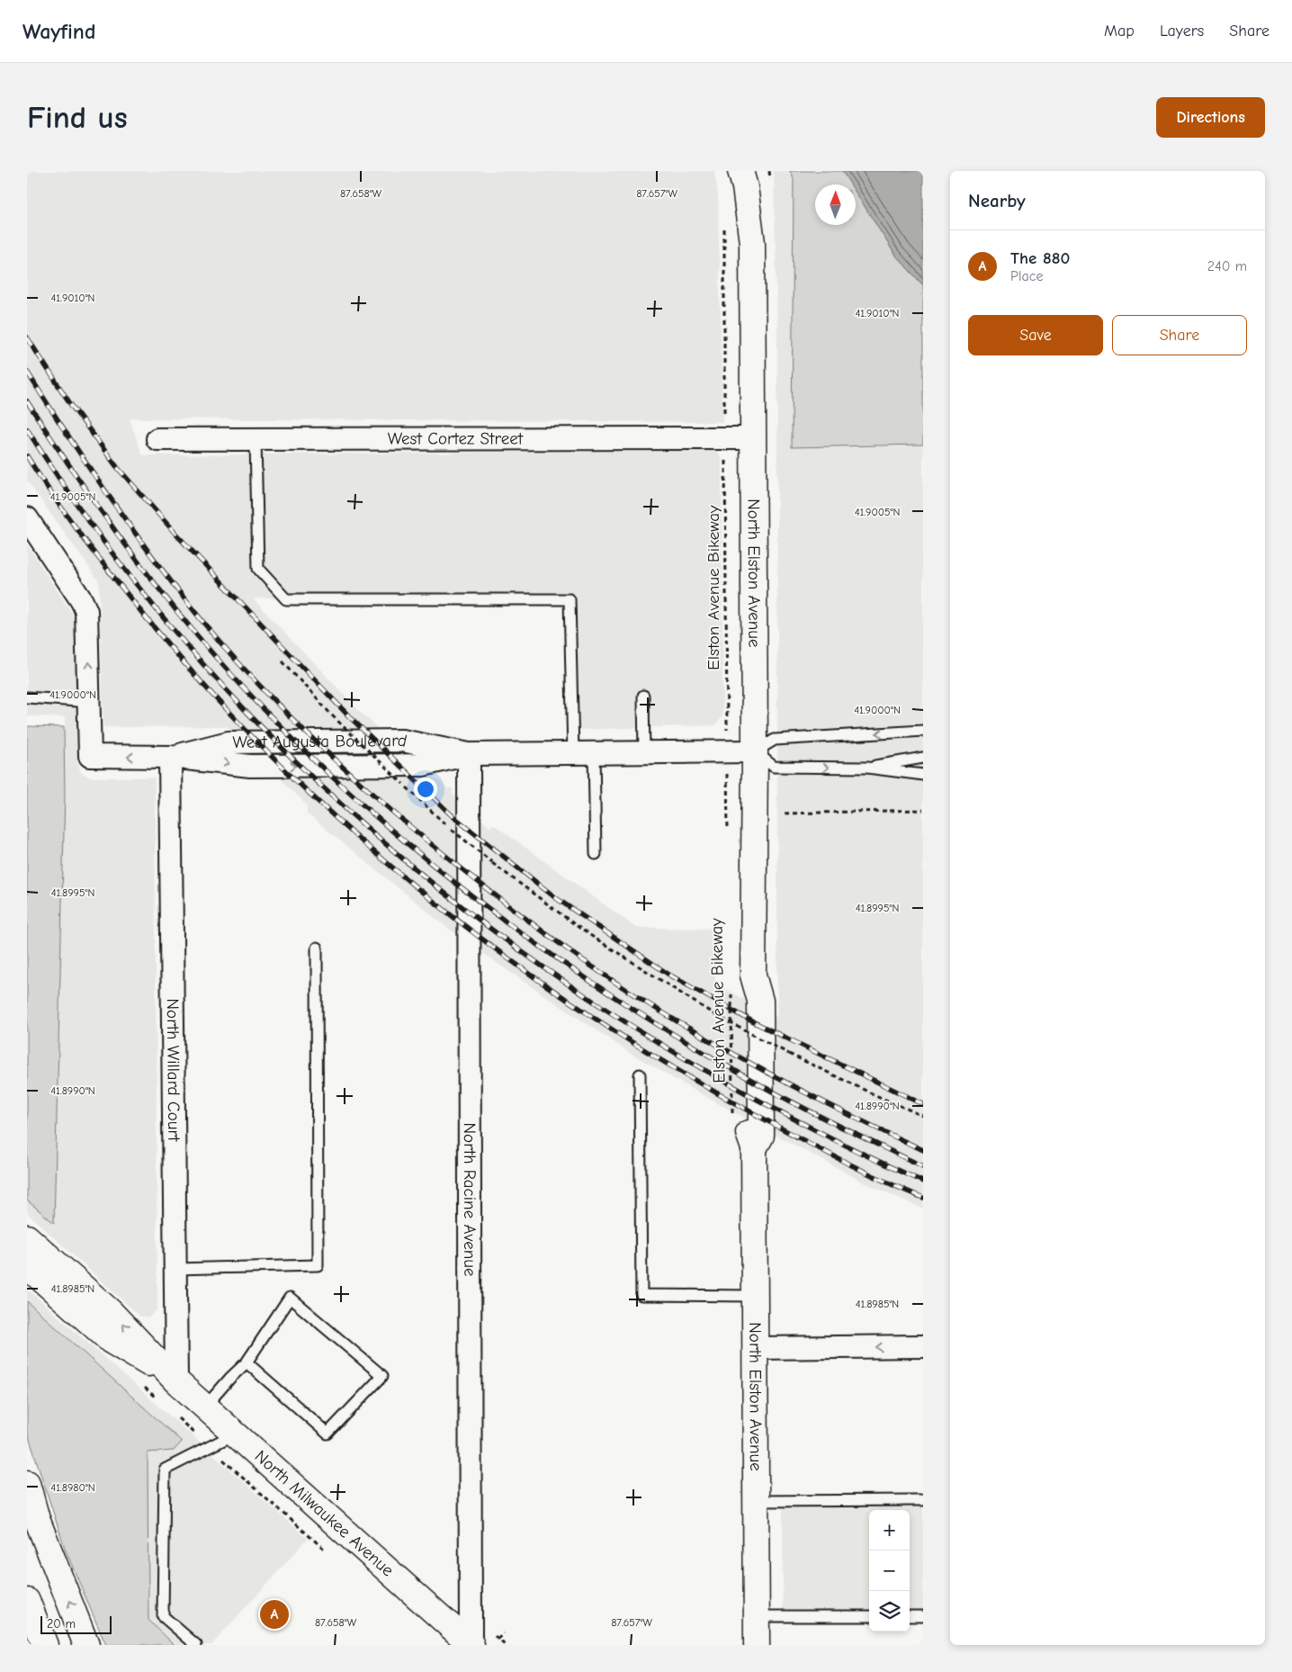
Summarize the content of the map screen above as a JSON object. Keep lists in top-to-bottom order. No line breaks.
{"streets":{"main road":["North Elston Avenue","North Milwaukee Avenue"],"street":["West Cortez Street","West Augusta Boulevard","North Willard Court","North Racine Avenue"],"path":["Elston Avenue Bikeway"]},"crossings":[["West Cortez Street","North Elston Avenue"],["North Elston Avenue","West Augusta Boulevard"],["West Augusta Boulevard","North Willard Court"],["West Augusta Boulevard","North Racine Avenue"],["North Willard Court","North Milwaukee Avenue"],["North Racine Avenue","North Milwaukee Avenue"]],"scale_bar":"20 m","north":"top","page":{"header":"Wayfind","nav":["Map","Layers","Share"],"buttons":["Directions",["Save","Share"]],"title":"Find us","heading":"Nearby","list":[{"mark":"A","name":"The 880","note":"Place","value":"240 m"}],"map_buttons":["+","−"],"pins":"A","scale":"20 m"},"coordinates":["87.658°W","87.657°W","41.9010°N","41.9005°N","41.9000°N","41.8995°N","41.8990°N","41.8985°N","41.8980°N"]}
